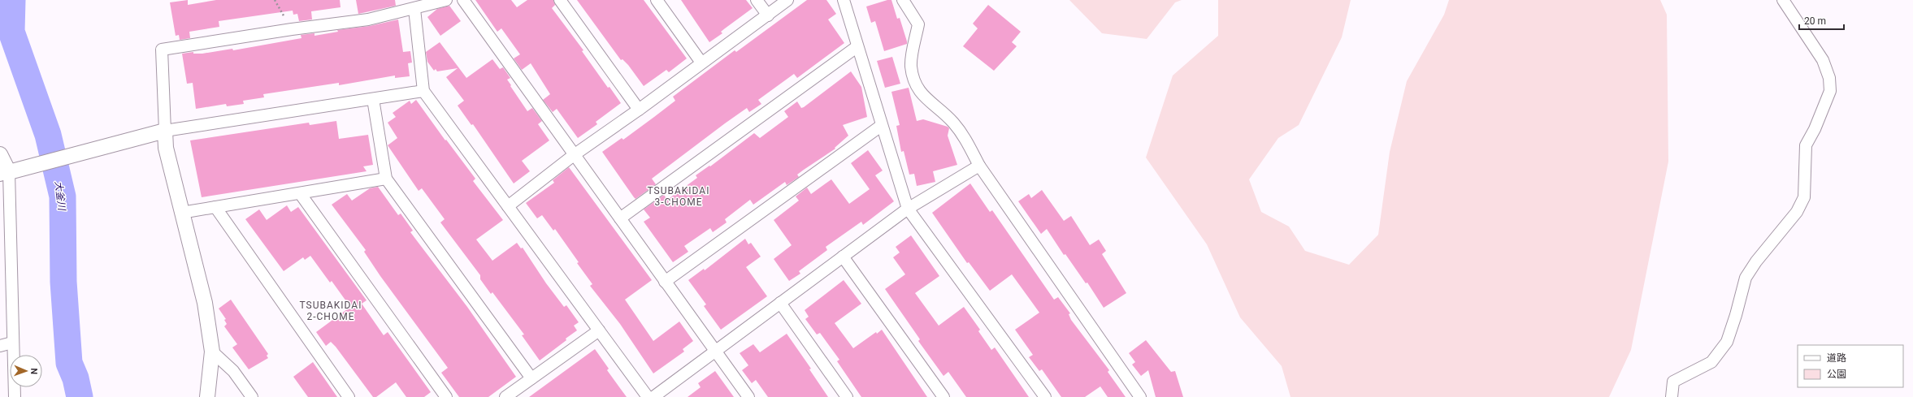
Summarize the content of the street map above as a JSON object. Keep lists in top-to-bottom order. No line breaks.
{"districts":["TSUBAKIDAI 3-CHOME","TSUBAKIDAI 2-CHOME"],"water":["大釜川"],"legend":["道路","公園"],"scale_bar":"20 m","north":"right"}
